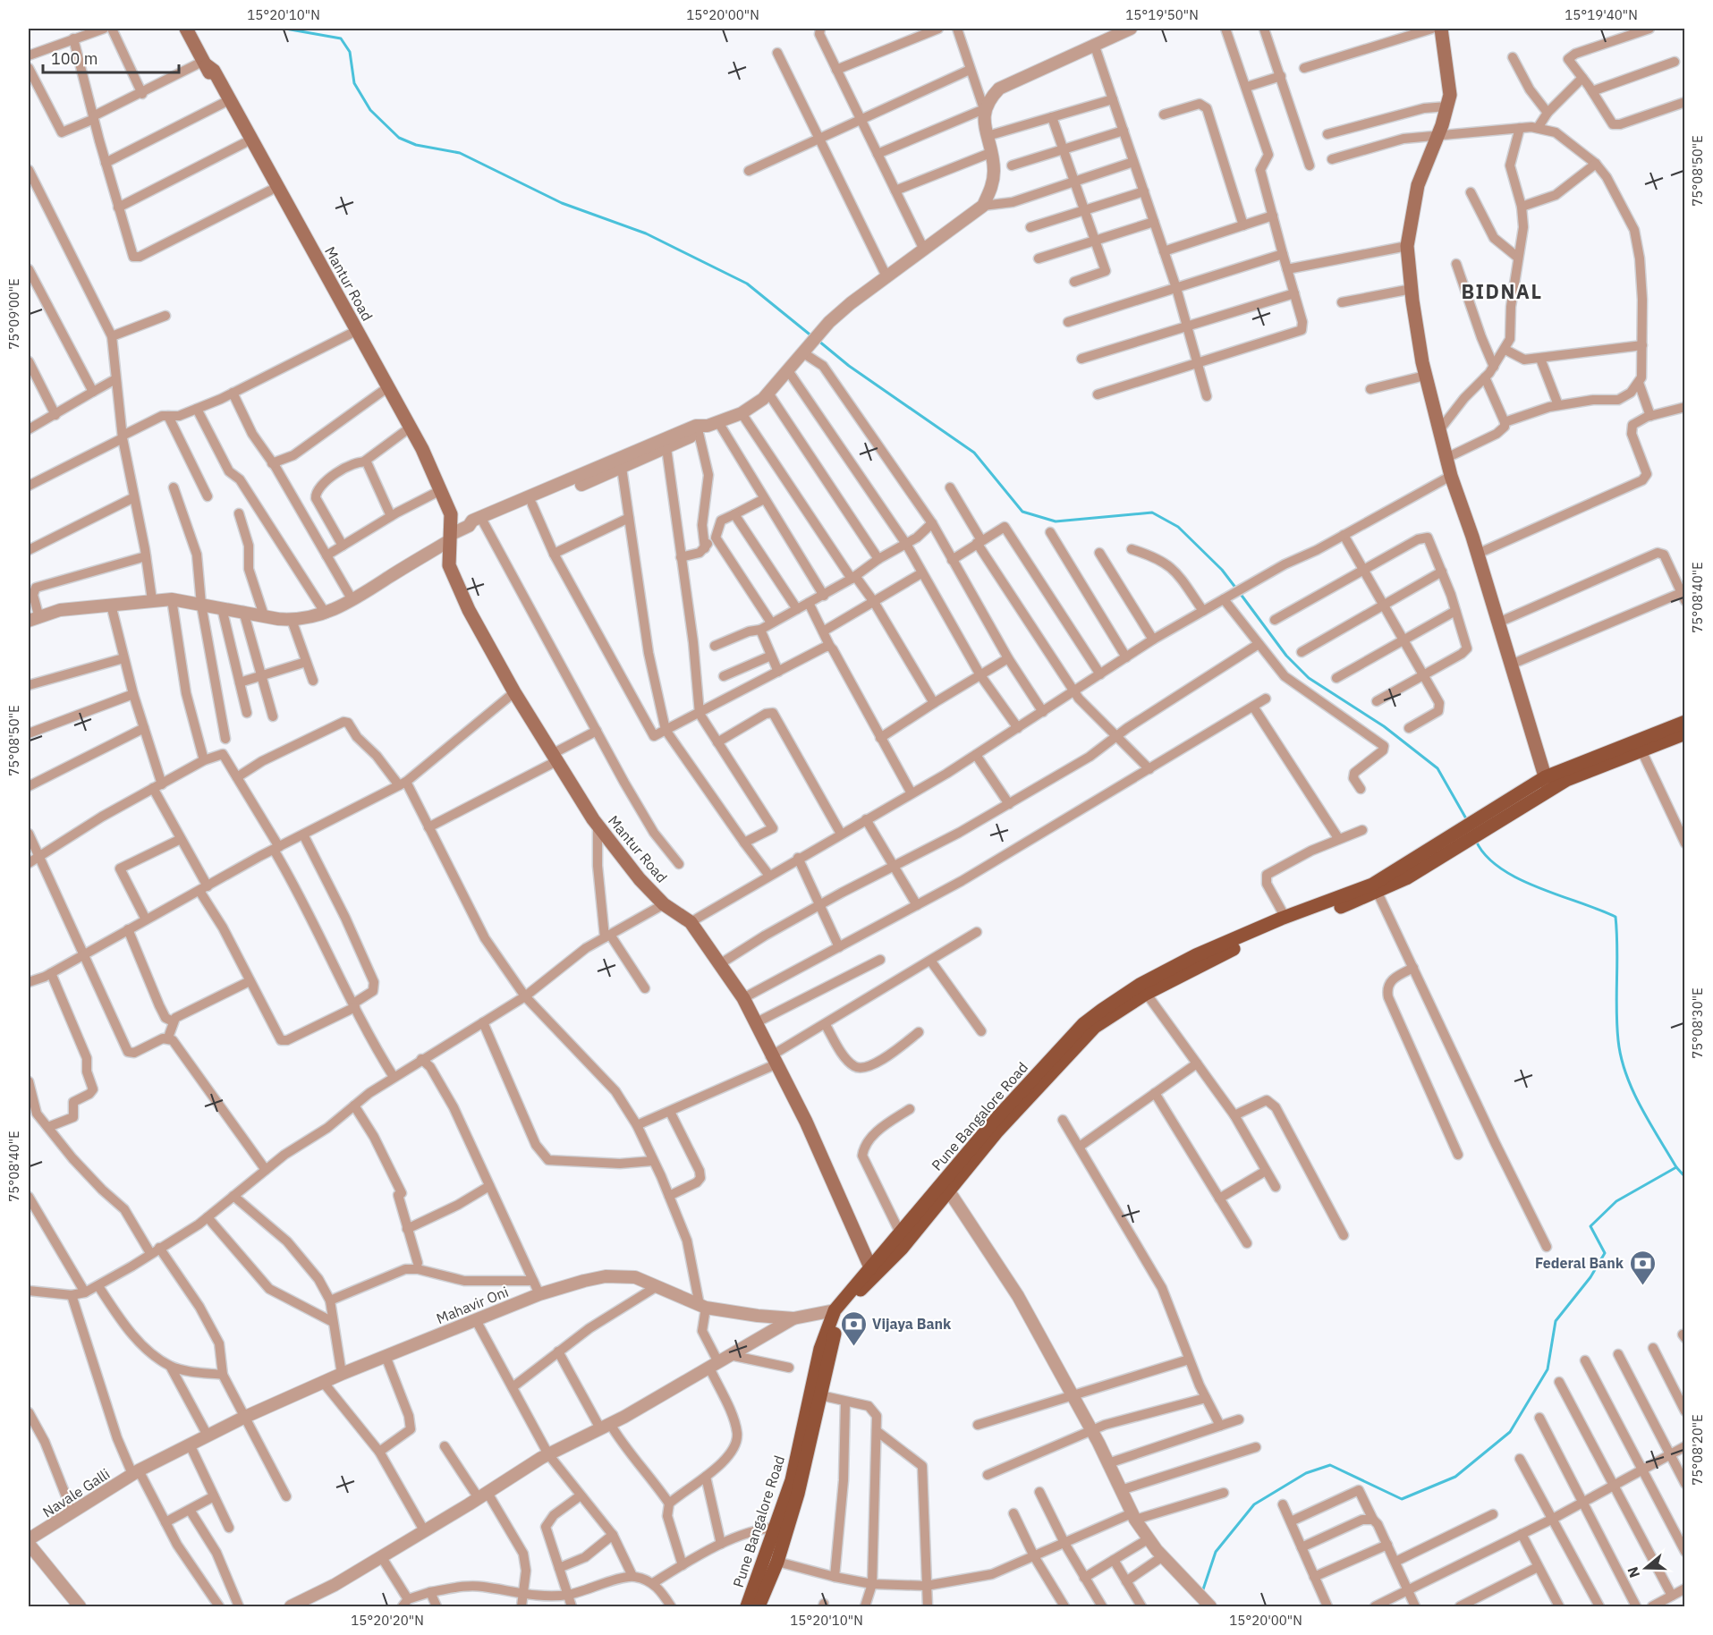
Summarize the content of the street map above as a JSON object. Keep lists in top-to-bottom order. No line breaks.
{"streets":{"main road":["Mantur Road","Pune Bangalore Road"],"street":["Mahavir Oni","Navale Galli"]},"crossings":[["Mantur Road","Pune Bangalore Road"],["Pune Bangalore Road","Mahavir Oni"],["Mahavir Oni","Navale Galli"]],"districts":["BIDNAL"],"places":{"bank":["Federal Bank","Vijaya Bank"]},"scale_bar":"100 m","north":"left","coordinates":["15°20'10\"N","15°20'00\"N","15°19'50\"N","15°19'40\"N","75°08'50\"E","75°09'00\"E","75°08'40\"E","75°08'30\"E","75°08'20\"E","15°20'20\"N"]}
